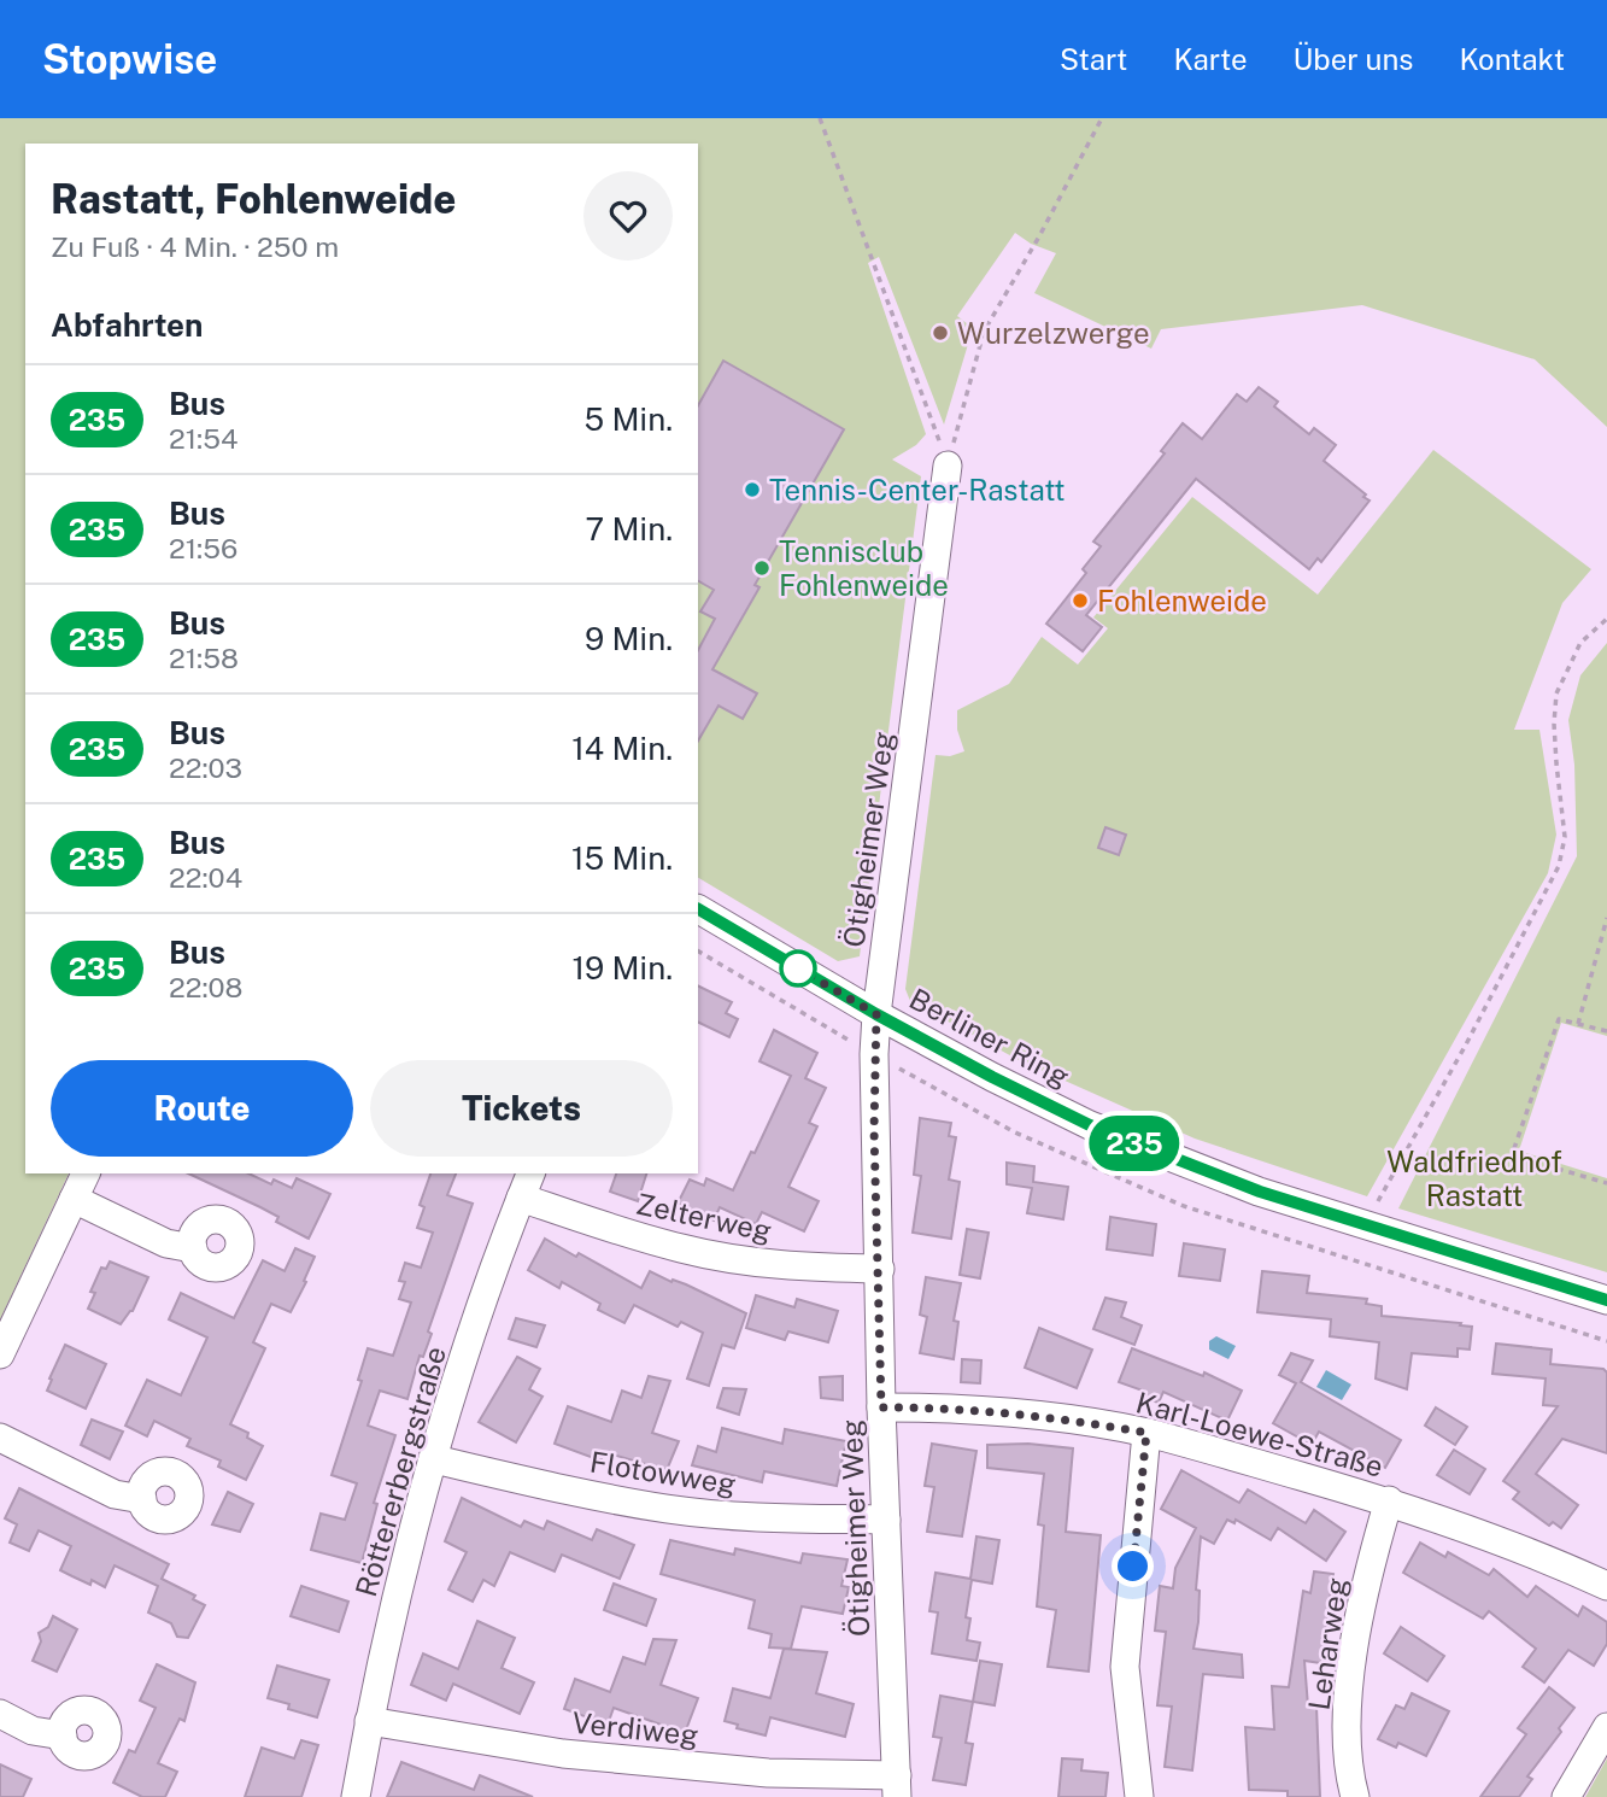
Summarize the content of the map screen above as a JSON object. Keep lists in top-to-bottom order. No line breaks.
{"streets":{"street":["Ötigheimer Weg","Berliner Ring","Zelterweg","Karl-Loewe-Straße","Röttererbergstraße","Flotowweg","Leharweg","Verdiweg"]},"crossings":[["Ötigheimer Weg","Berliner Ring"],["Ötigheimer Weg","Zelterweg"],["Ötigheimer Weg","Karl-Loewe-Straße"],["Ötigheimer Weg","Flotowweg"],["Ötigheimer Weg","Verdiweg"],["Zelterweg","Röttererbergstraße"],["Karl-Loewe-Straße","Leharweg"],["Röttererbergstraße","Flotowweg"],["Röttererbergstraße","Verdiweg"]],"parks":["Waldfriedhof Rastatt"],"places":["Wurzelzwerge","Tennis-Center-Rastatt","Tennisclub Fohlenweide","Fohlenweide"],"lines":["bus line 235"],"page":{"header":"Stopwise","nav":["Start","Karte","Über uns","Kontakt"],"on_map":"235","heading":[["Rastatt, Fohlenweide","Zu Fuß · 4 Min. · 250 m"],"Abfahrten"],"list":[{"mark":"235","name":"Bus","note":"21:54","value":"5 Min."},{"mark":"235","name":"Bus","note":"21:56","value":"7 Min."},{"mark":"235","name":"Bus","note":"21:58","value":"9 Min."},{"mark":"235","name":"Bus","note":"22:03","value":"14 Min."},{"mark":"235","name":"Bus","note":"22:04","value":"15 Min."},{"mark":"235","name":"Bus","note":"22:08","value":"19 Min."}],"buttons":["Route","Tickets"]}}
